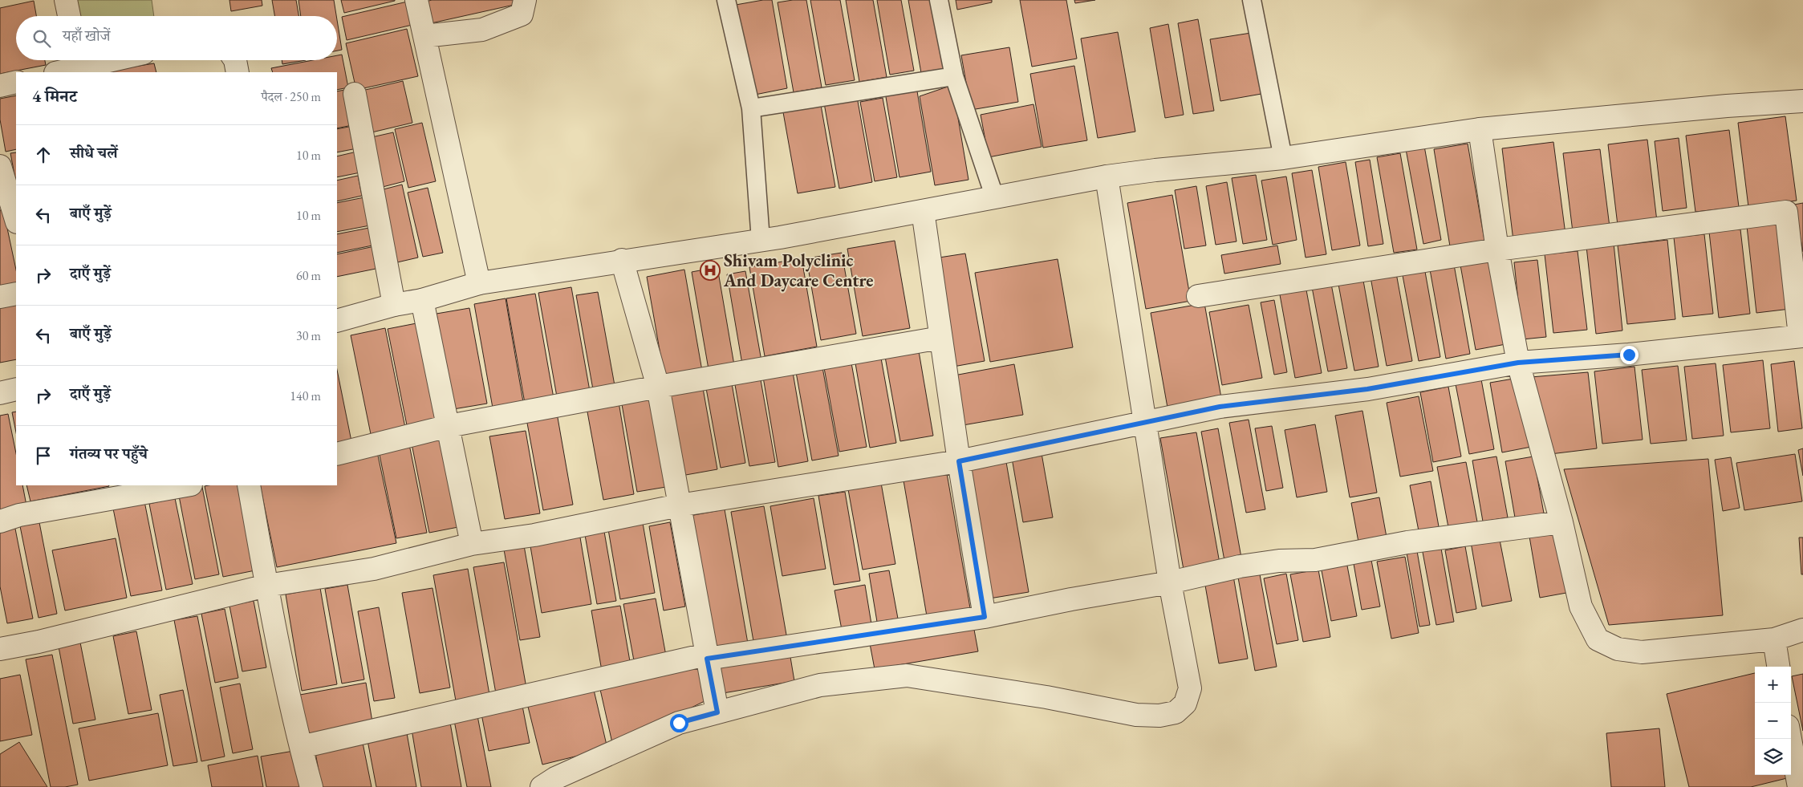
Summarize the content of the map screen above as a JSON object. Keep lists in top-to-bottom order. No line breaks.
{"places":{"hospital":["Shivam Polyclinic And Daycare Centre"]},"page":{"search":"यहाँ खोजें","heading":["4 मिनट","पैदल · 250 m"],"list":[["सीधे चलें","10 m"],["बाएँ मुड़ें","10 m"],["दाएँ मुड़ें","60 m"],["बाएँ मुड़ें","30 m"],["दाएँ मुड़ें","140 m"],"गंतव्य पर पहुँचे"],"map_buttons":["+","−"]}}
